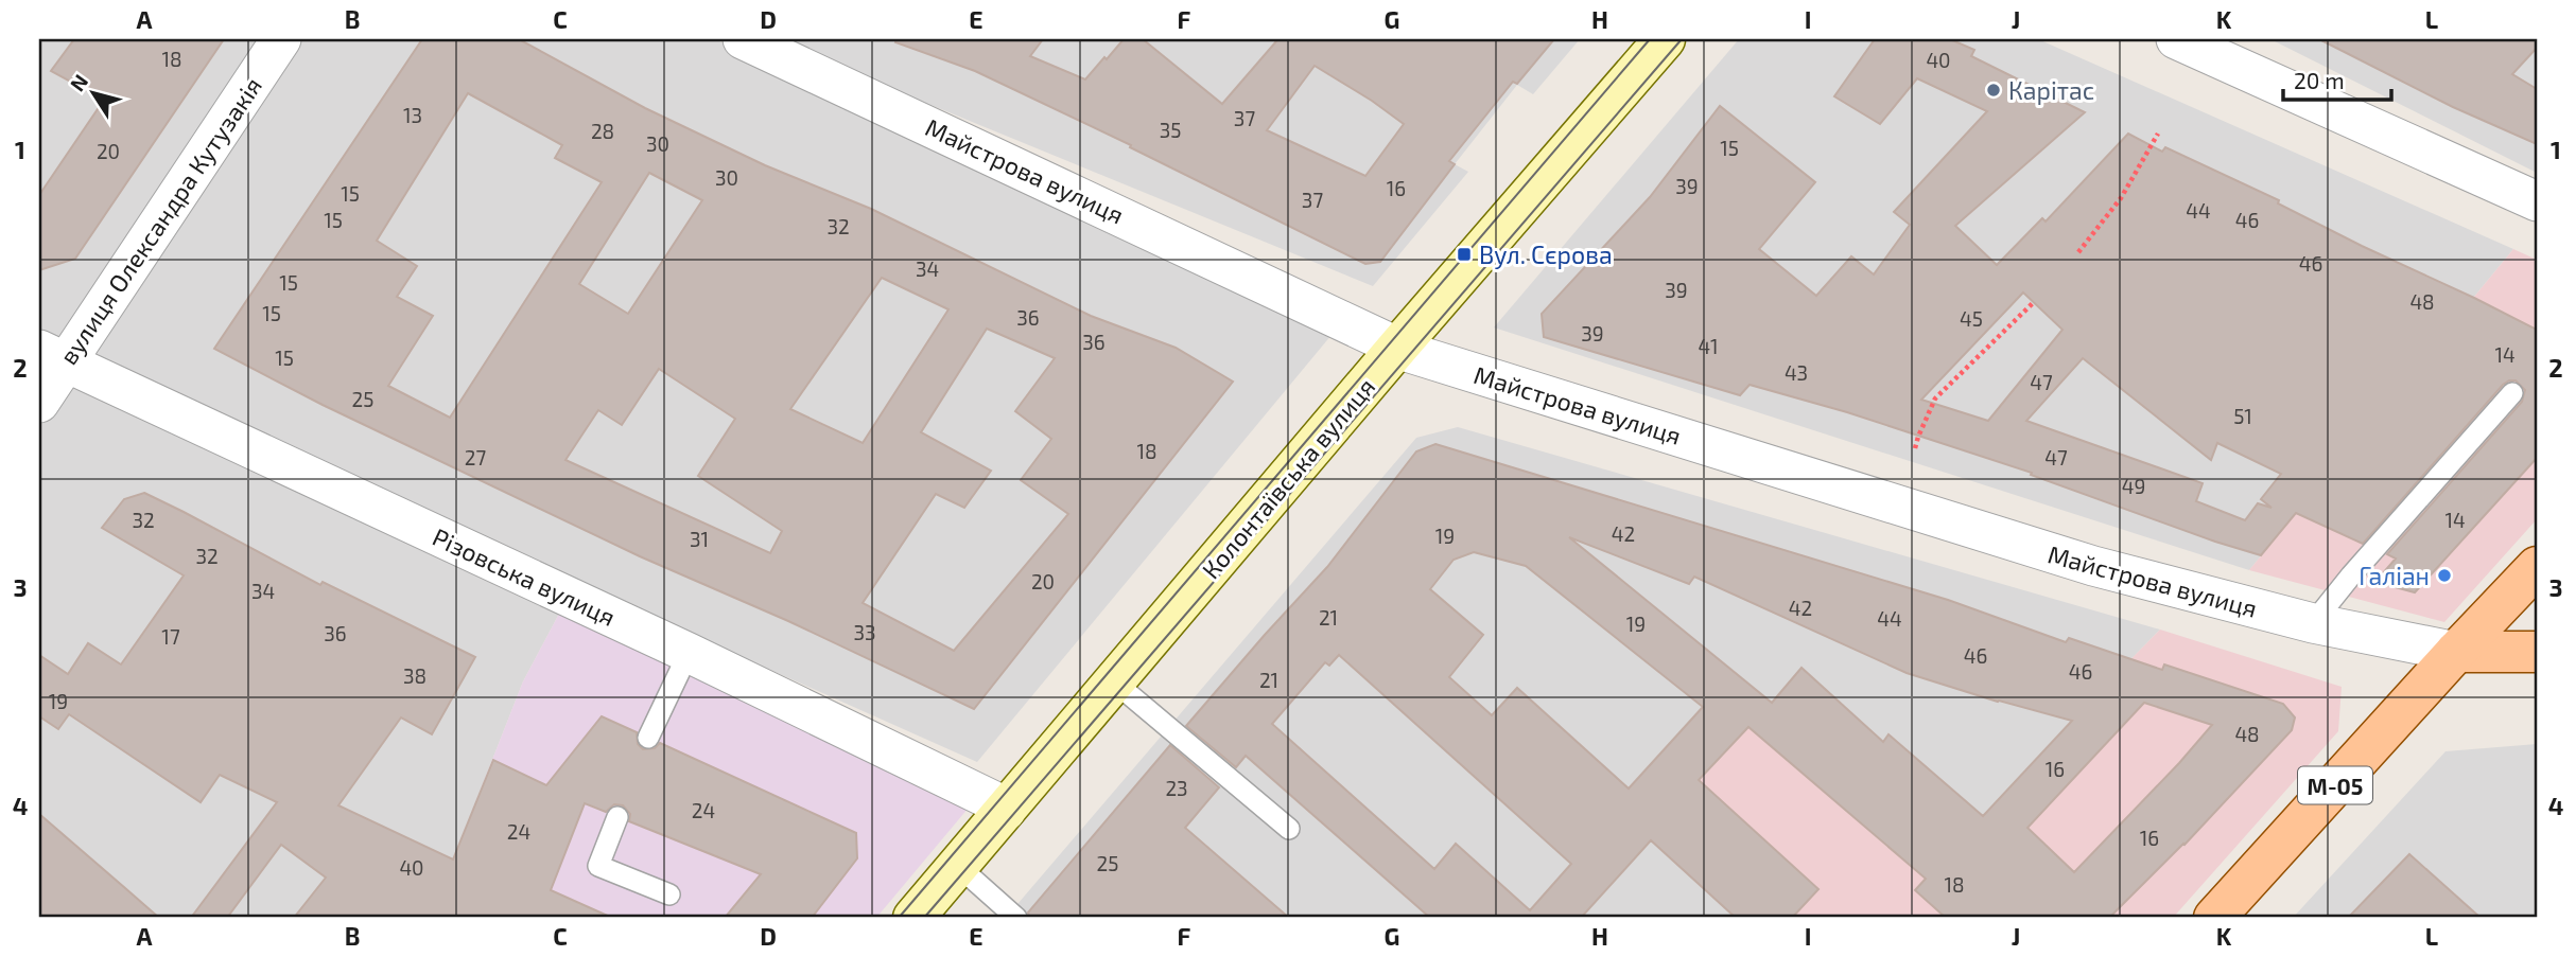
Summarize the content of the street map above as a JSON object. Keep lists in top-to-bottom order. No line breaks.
{"streets":{"main road":["Колонтаївська вулиця","М-05"],"street":["Майстрова вулиця","вулиця Олександра Кутузакія","Різовська вулиця"]},"crossings":[["Майстрова вулиця","Колонтаївська вулиця"],["Майстрова вулиця","М-05"],["вулиця Олександра Кутузакія","Різовська вулиця"],["Колонтаївська вулиця","Різовська вулиця"]],"places":{"other":["Карітас","Галіан"],"transit":["Вул. Сєрова"]},"house_numbers":["18","40","13","37","35","28","30","15","20","30","39","16","15","37","44","15","46","32","46","34","15","39","48","15","36","45","39","36","41","14","15","43","47","25","51","18","27","47","49","32","14","42","19","31","32","20","34","42","21","44","19","33","36","17","46","46","38","21","19","48","16","23","24","24","16","25","40","18"],"scale_bar":"20 m","north":"top left","grid":{"columns":["A","B","C","D","E","F","G","H","I","J","K","L"],"rows":["1","2","3","4"]}}
